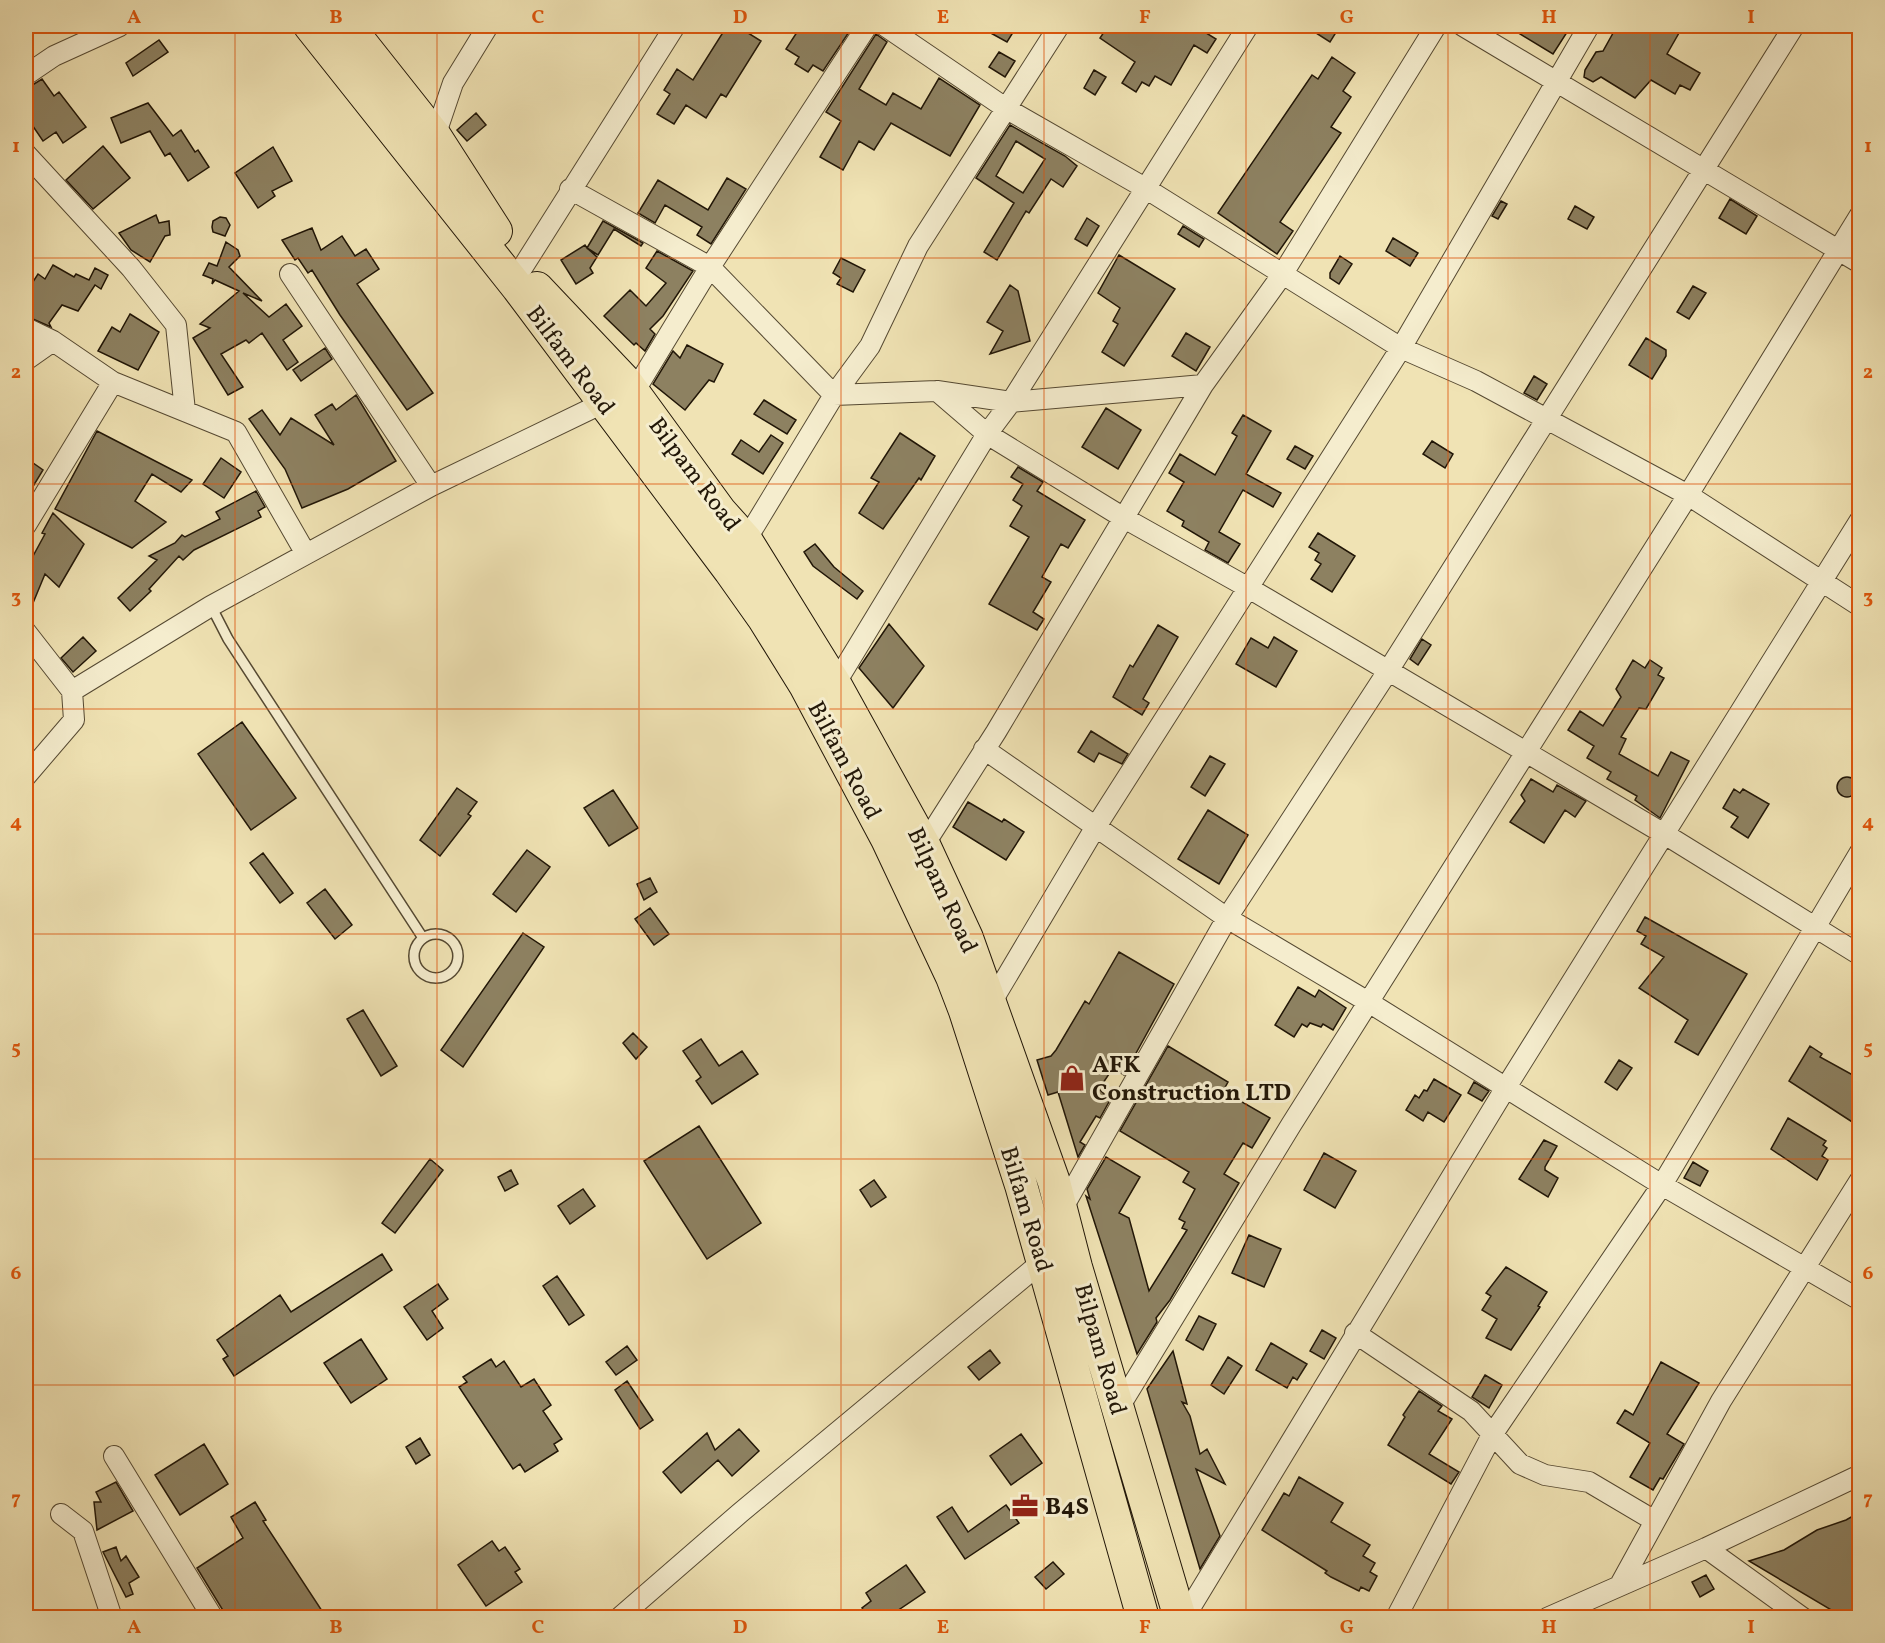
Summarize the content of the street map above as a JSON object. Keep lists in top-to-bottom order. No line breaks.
{"streets":{"main road":["Bilfam Road","Bilpam Road"]},"crossings":[["Bilfam Road","Bilpam Road"]],"places":{"shop":["AFK Construction LTD"],"office":["B4S"]},"grid":{"columns":["A","B","C","D","E","F","G","H","I"],"rows":["1","2","3","4","5","6","7"]}}
